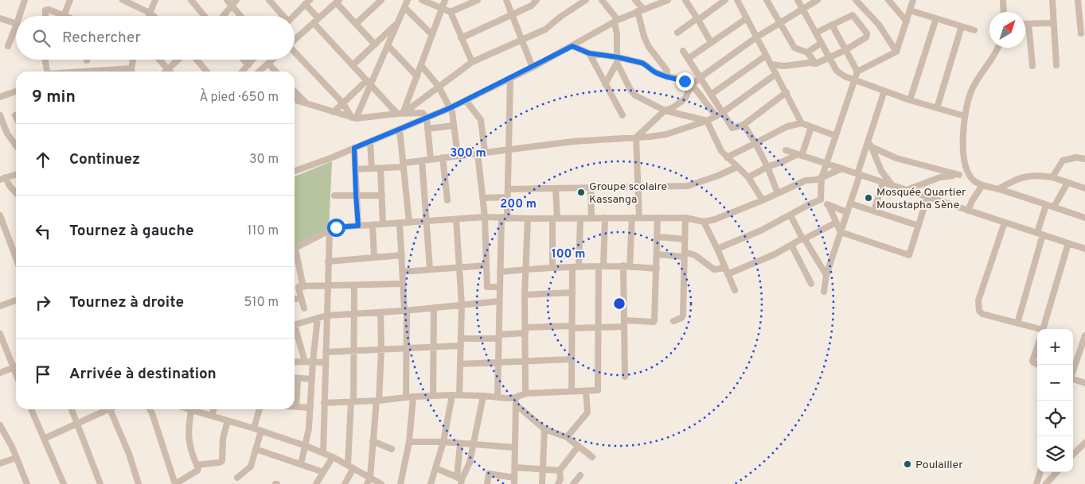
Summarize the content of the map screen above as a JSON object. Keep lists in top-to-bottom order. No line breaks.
{"places":["Groupe scolaire Kassanga","Mosquée Quartier Moustapha Sène","Poulailler"],"north":"top right","page":{"search":"Rechercher","heading":["9 min","À pied · 650 m"],"list":[["Continuez","30 m"],["Tournez à gauche","110 m"],["Tournez à droite","510 m"],"Arrivée à destination"],"map_buttons":["+","−"]},"rings":["300 m","200 m","100 m"]}
